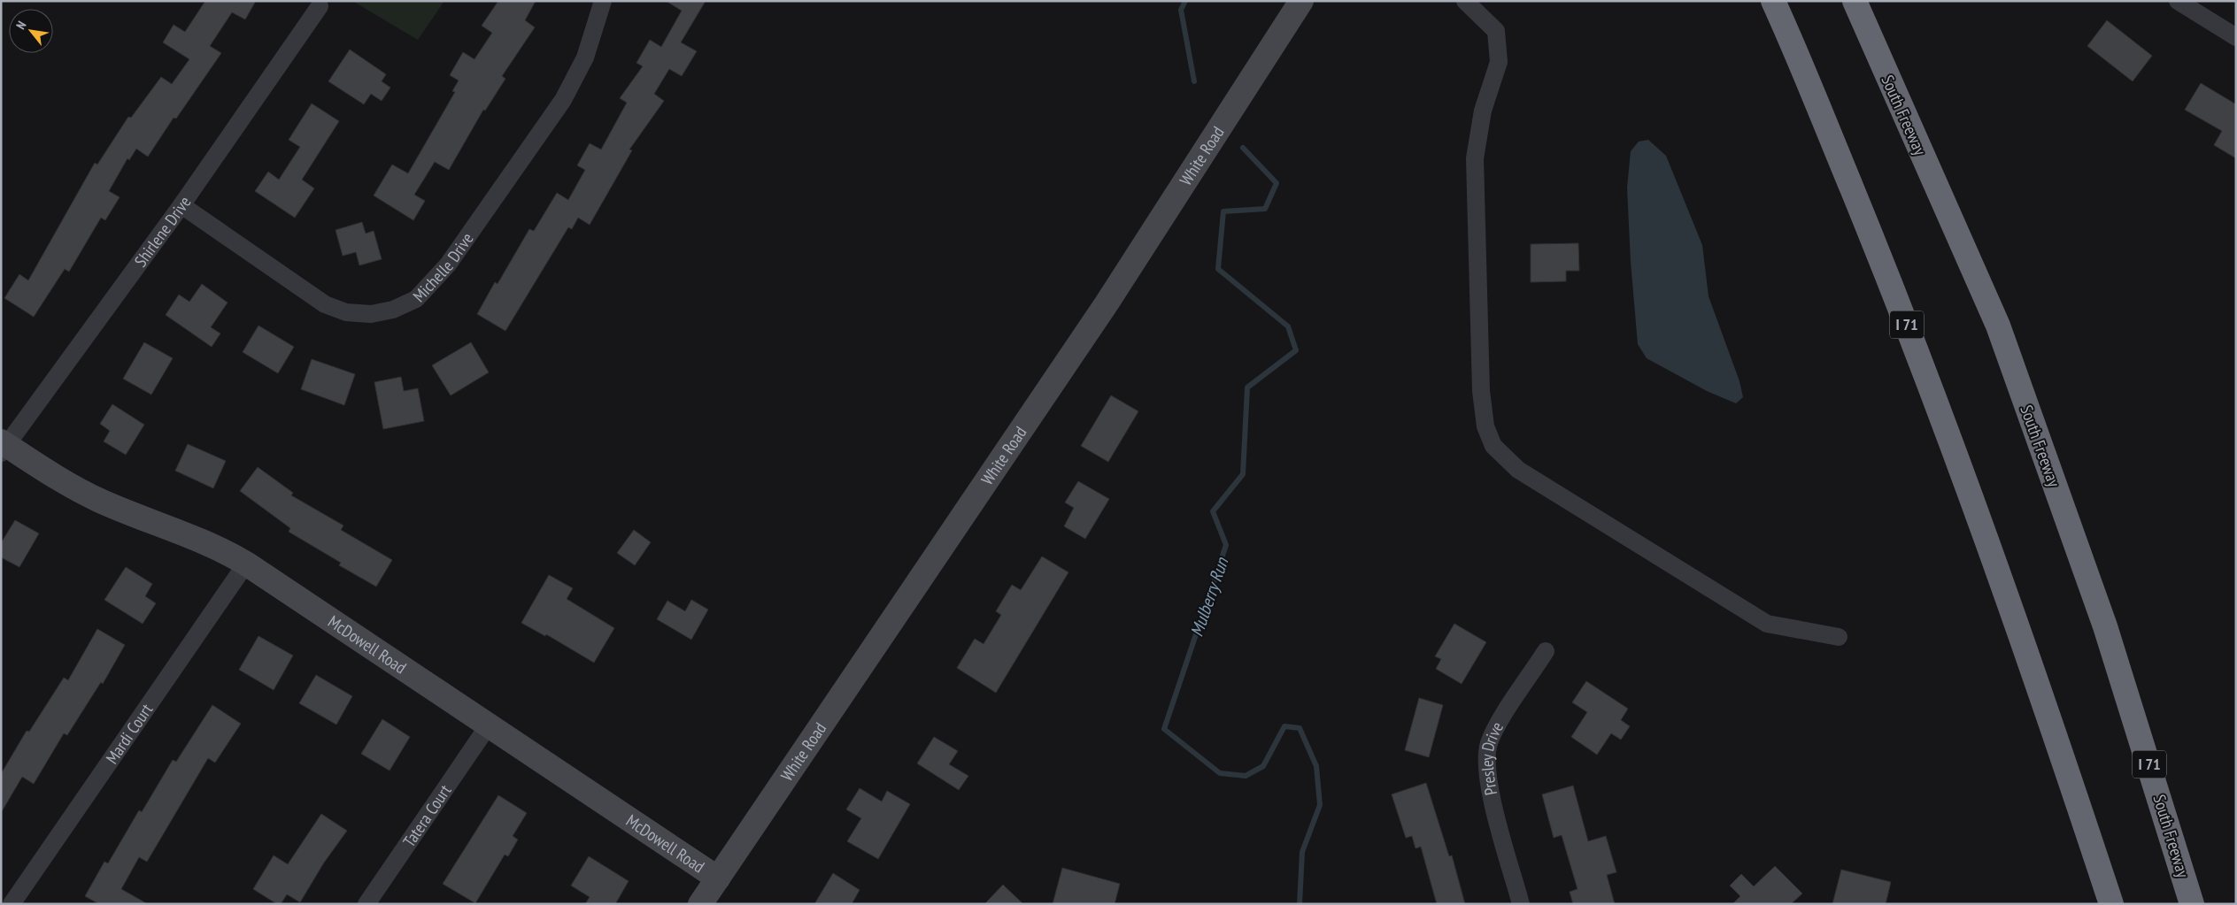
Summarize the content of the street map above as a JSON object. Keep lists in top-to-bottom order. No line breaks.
{"streets":{"highway":["South Freeway","I 71"],"street":["White Road","Shirlene Drive","Michelle Drive","McDowell Road","Mardi Court","Presley Drive","Tatera Court"]},"crossings":[["White Road","McDowell Road"],["Shirlene Drive","Michelle Drive"],["Shirlene Drive","McDowell Road"],["McDowell Road","Mardi Court"],["McDowell Road","Tatera Court"]],"water":["Mulberry Run"],"north":"top left"}
